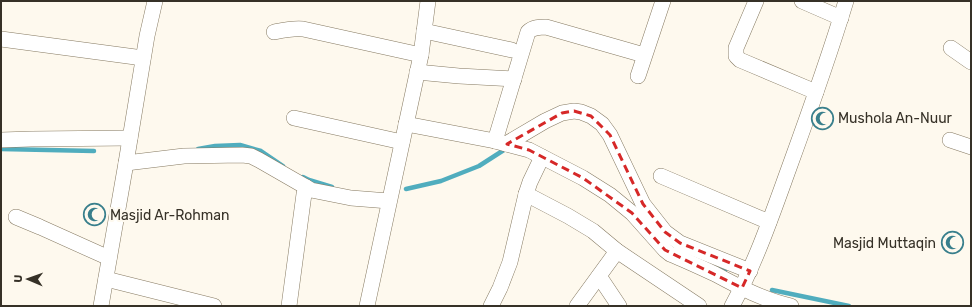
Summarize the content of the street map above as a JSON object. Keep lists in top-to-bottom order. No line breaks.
{"places":{"mosque":["Mushola An-Nuur","Masjid Ar-Rohman","Masjid Muttaqin"]},"north":"left"}
